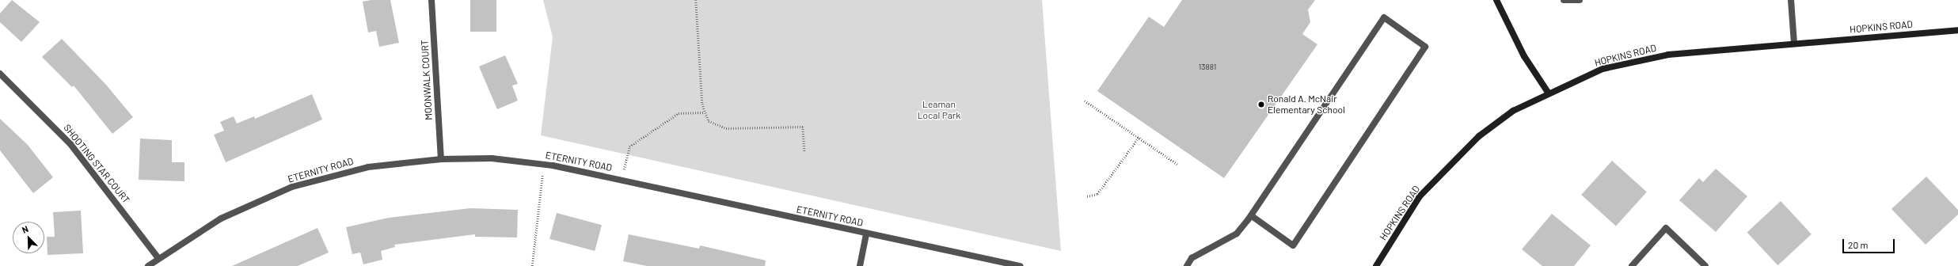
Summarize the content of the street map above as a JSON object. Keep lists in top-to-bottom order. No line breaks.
{"streets":{"street":["HOPKINS ROAD","MOONWALK COURT","ETERNITY ROAD","SHOOTING STAR COURT"]},"crossings":[["MOONWALK COURT","ETERNITY ROAD"],["ETERNITY ROAD","SHOOTING STAR COURT"]],"parks":["Leaman Local Park"],"places":["Ronald A. McNair Elementary School"],"house_numbers":["13881"],"scale_bar":"20 m","north":"top left"}
